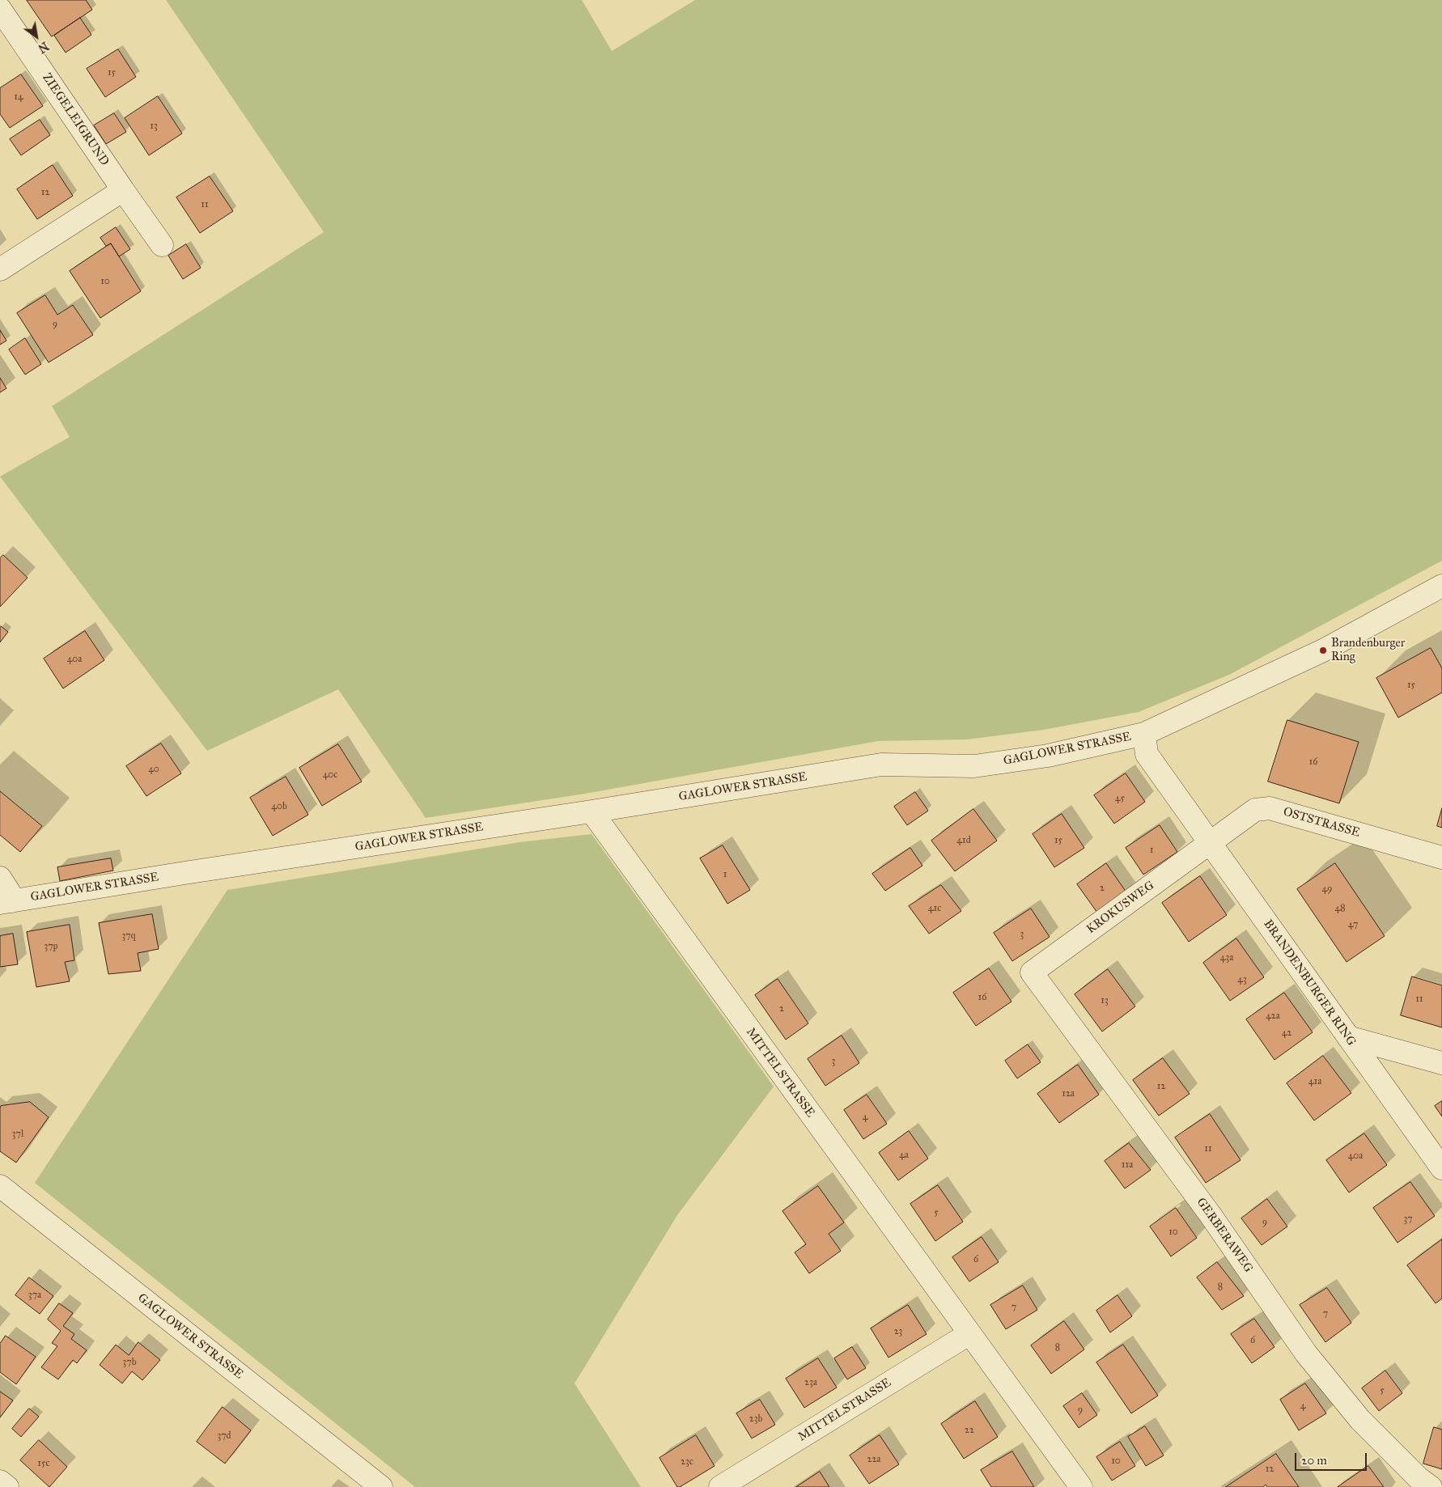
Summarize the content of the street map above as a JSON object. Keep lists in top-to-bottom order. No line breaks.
{"streets":{"street":["ZIEGELEIGRUND","GAGLOWER STRASSE","OSTSTRASSE","KROKUSWEG","BRANDENBURGER RING","MITTELSTRASSE","GERBERAWEG"]},"crossings":[["GAGLOWER STRASSE","BRANDENBURGER RING"],["GAGLOWER STRASSE","MITTELSTRASSE"],["OSTSTRASSE","KROKUSWEG"],["OSTSTRASSE","BRANDENBURGER RING"],["KROKUSWEG","BRANDENBURGER RING"],["KROKUSWEG","GERBERAWEG"]],"places":["Brandenburger Ring"],"house_numbers":["15","14","13","12","11","10","9","40a","15","16","40","40c","45","40b","41d","15","1","1","2","49","41c","48","47","3","37q","37p","43a","43","16","11","13","2","42a","42","3","41a","12","12a","4","37l","11","4a","40a","11a","5","37","9","10","6","8","37a","7","7","23","6","8","37b","23a","5","4","9","23b","22","37d","22a","10","23c","15c","12"],"scale_bar":"20 m","north":"bottom right"}
